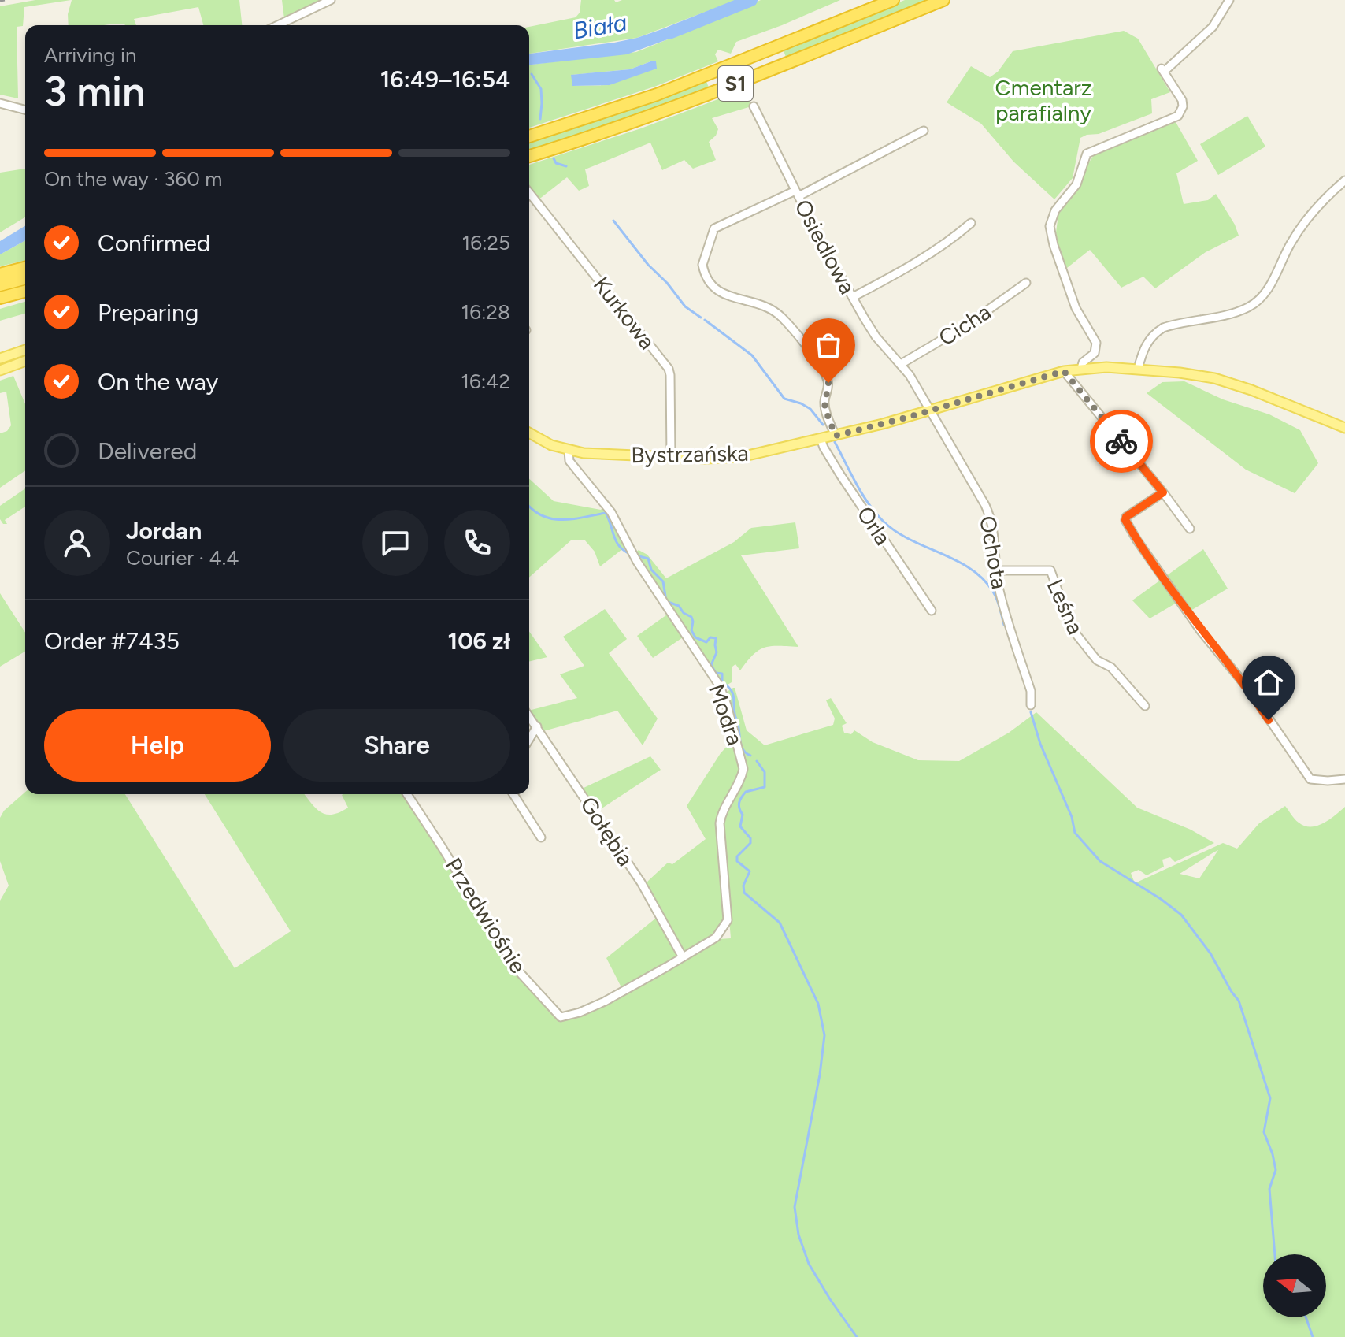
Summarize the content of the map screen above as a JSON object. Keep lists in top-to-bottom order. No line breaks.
{"streets":{"highway":["S1"],"main road":["Bystrzańska"],"street":["Osiedlowa","Kurkowa","Cicha","Orla","Ochota","Leśna","Modra","Gołębia","Przedwiośnie"]},"crossings":[["Osiedlowa","Cicha"],["Osiedlowa","Bystrzańska"],["Osiedlowa","Ochota"],["Kurkowa","Bystrzańska"],["Bystrzańska","Orla"],["Bystrzańska","Ochota"],["Bystrzańska","Modra"],["Ochota","Leśna"],["Modra","Gołębia"],["Modra","Przedwiośnie"],["Gołębia","Przedwiośnie"]],"water":["Biała"],"parks":["Cmentarz parafialny"],"north":"left","page":{"heading":["3 min","Arriving in","16:49–16:54"],"panel":["Jordan","Courier · 4.4","Order #7435","106 zł"],"bar":"On the way · 360 m","list":[["Confirmed","16:25"],["Preparing","16:28"],["On the way","16:42"],"Delivered"],"buttons":["Help","Share"]}}
